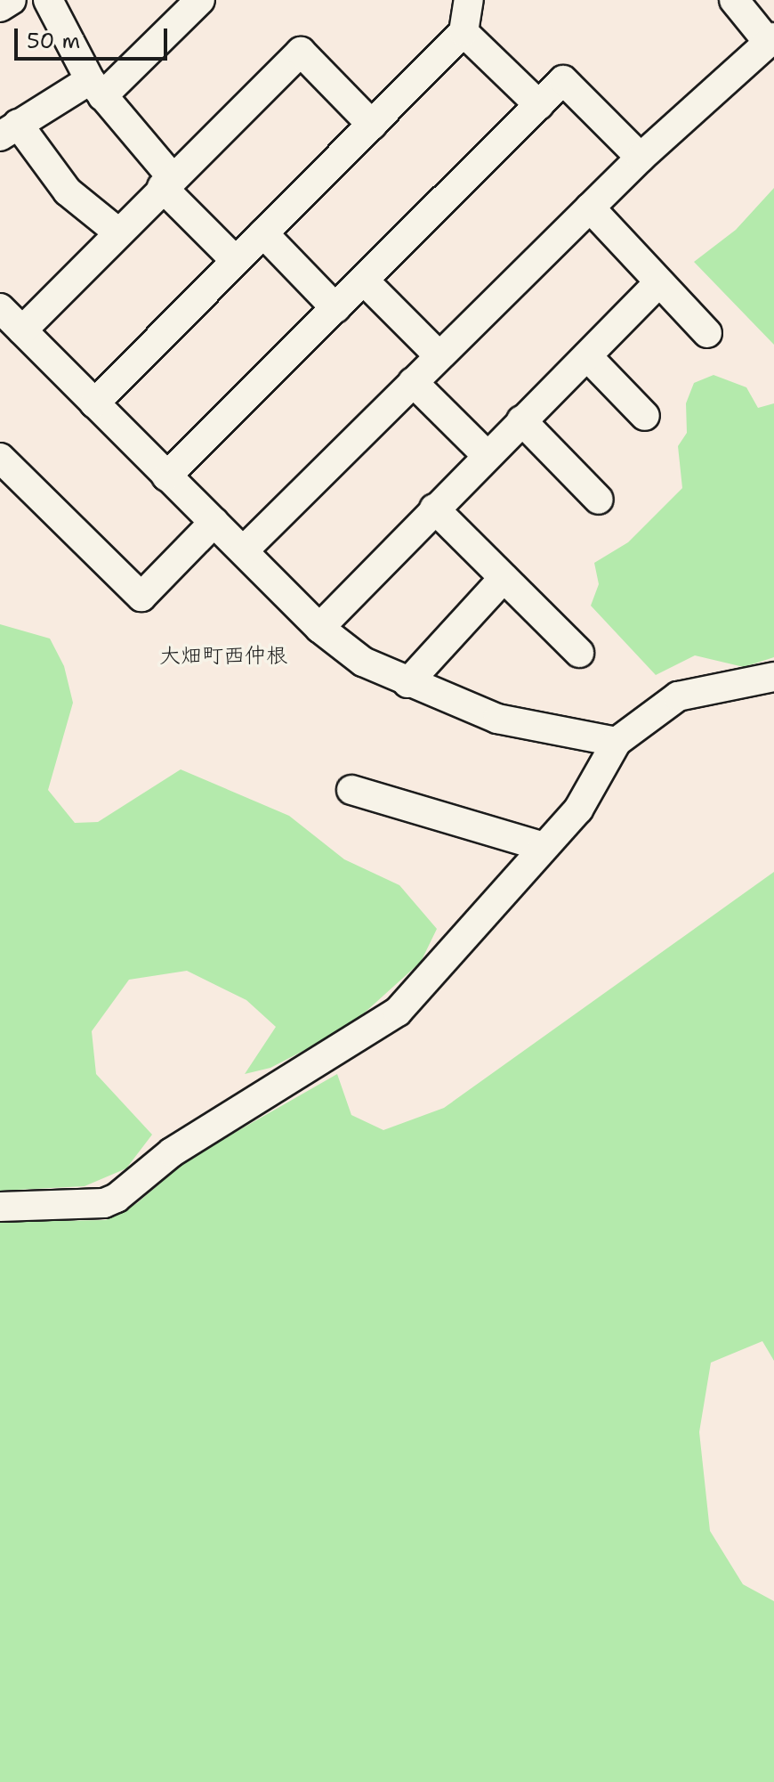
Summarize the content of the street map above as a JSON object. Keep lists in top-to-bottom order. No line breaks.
{"districts":["大畑町西仲根"],"scale_bar":"50 m"}
